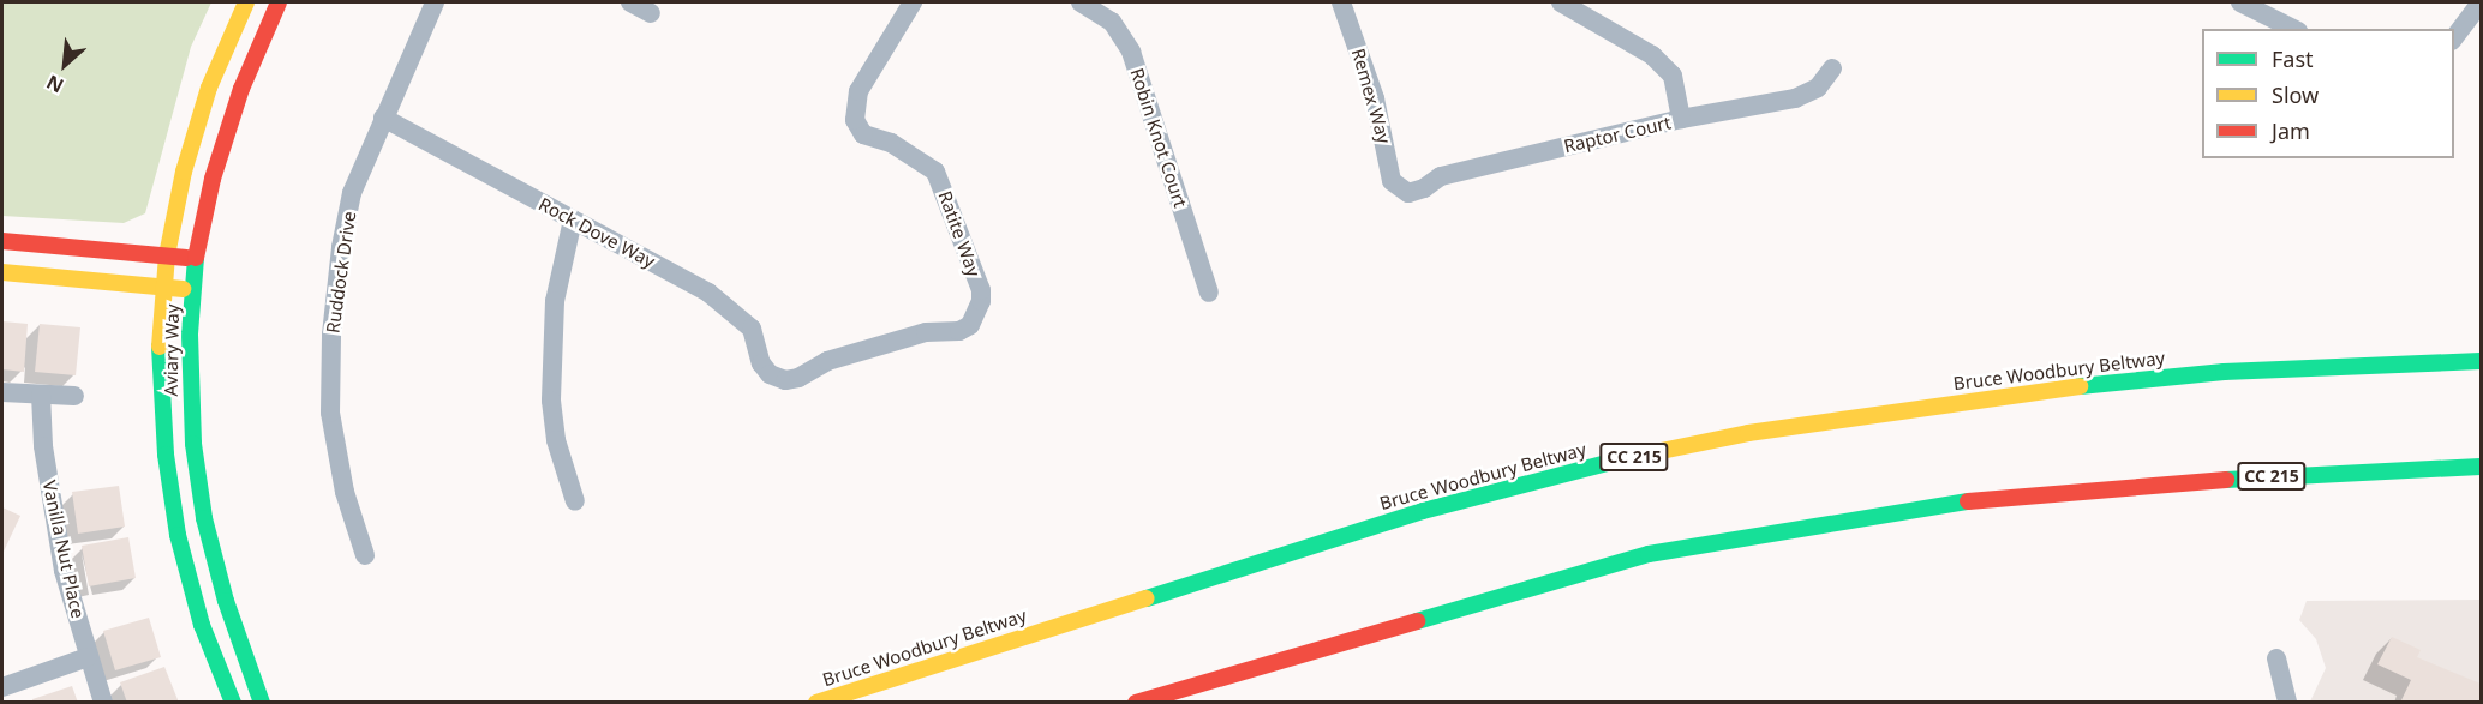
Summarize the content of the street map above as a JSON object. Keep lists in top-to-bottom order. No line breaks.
{"streets":{"main road":["Aviary Way","Bruce Woodbury Beltway","CC 215"],"street":["Remex Way","Raptor Court","Robin Knot Court","Rock Dove Way","Ratite Way","Ruddock Drive","Vanilla Nut Place"]},"crossings":[["Remex Way","Raptor Court"],["Rock Dove Way","Ratite Way"],["Rock Dove Way","Ruddock Drive"]],"legend":["Fast","Slow","Jam"],"north":"bottom left"}
